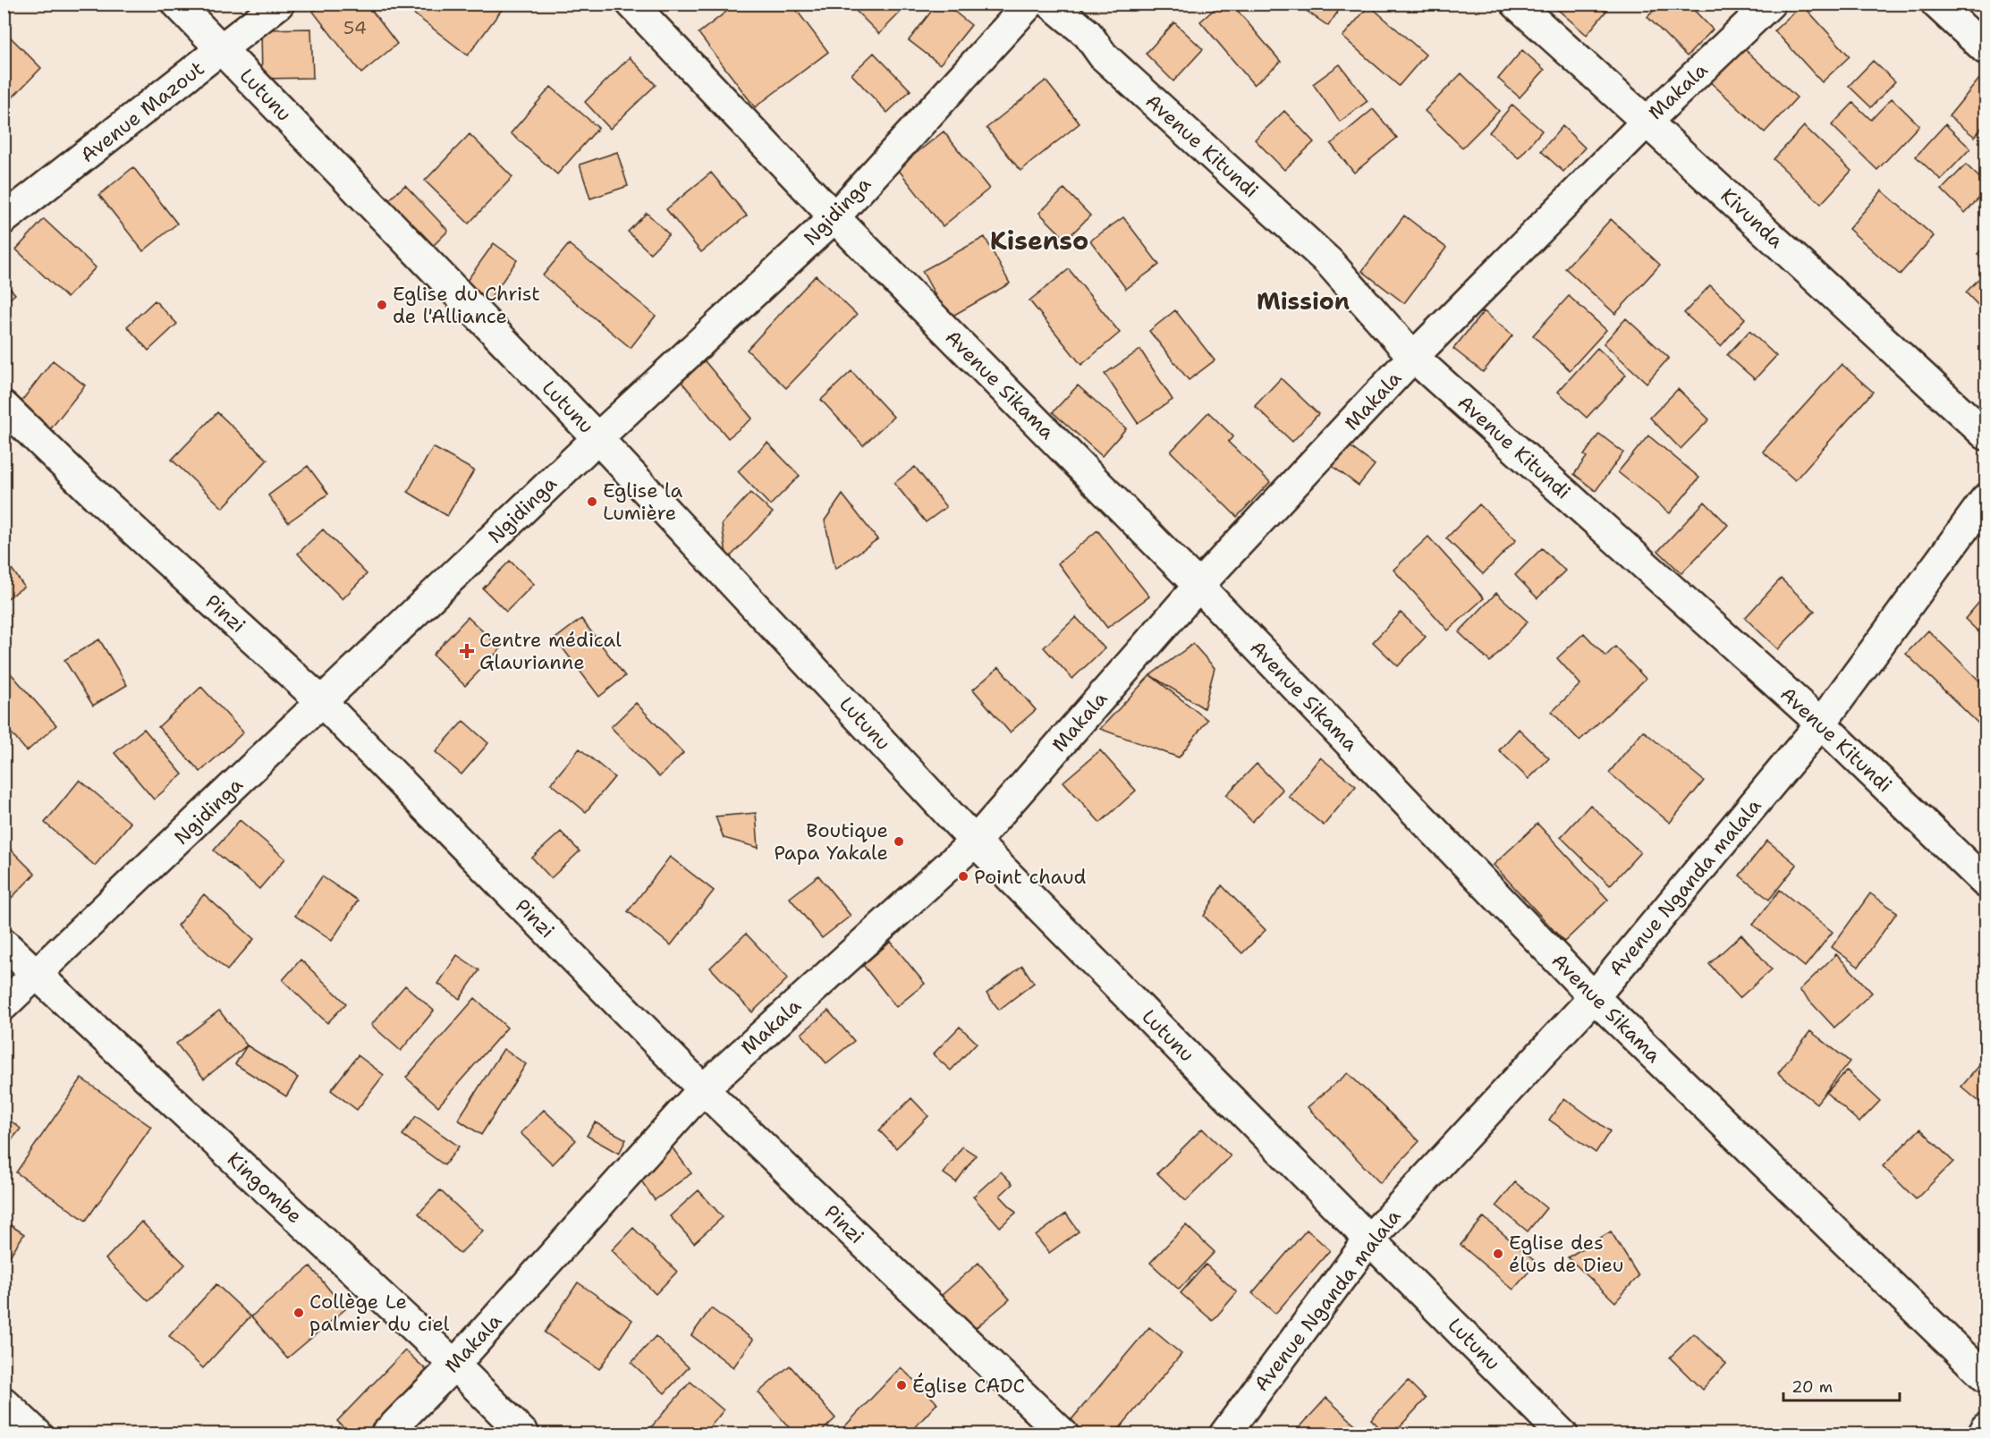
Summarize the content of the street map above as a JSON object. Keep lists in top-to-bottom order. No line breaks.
{"streets":{"street":["Makala","Lutunu","Avenue Mazout","Avenue Kitundi","Ngidinga","Kivunda","Avenue Sikama","Pinzi","Avenue Nganda malala","Kingombe"]},"crossings":[["Makala","Lutunu"],["Makala","Avenue Kitundi"],["Makala","Kivunda"],["Makala","Avenue Sikama"],["Makala","Pinzi"],["Makala","Kingombe"],["Lutunu","Avenue Mazout"],["Lutunu","Ngidinga"],["Lutunu","Avenue Nganda malala"],["Avenue Kitundi","Avenue Nganda malala"],["Ngidinga","Avenue Sikama"],["Ngidinga","Pinzi"],["Ngidinga","Kingombe"],["Avenue Sikama","Avenue Nganda malala"]],"districts":["Kisenso","Mission"],"places":{"other":["Eglise du Christ de l'Alliance","Eglise la Lumière","Boutique Papa Yakale","Point chaud","Eglise des élus de Dieu","Collège Le palmier du ciel","Église CADC"],"health":["Centre médical Glaurianne"]},"house_numbers":["54"],"scale_bar":"20 m"}
